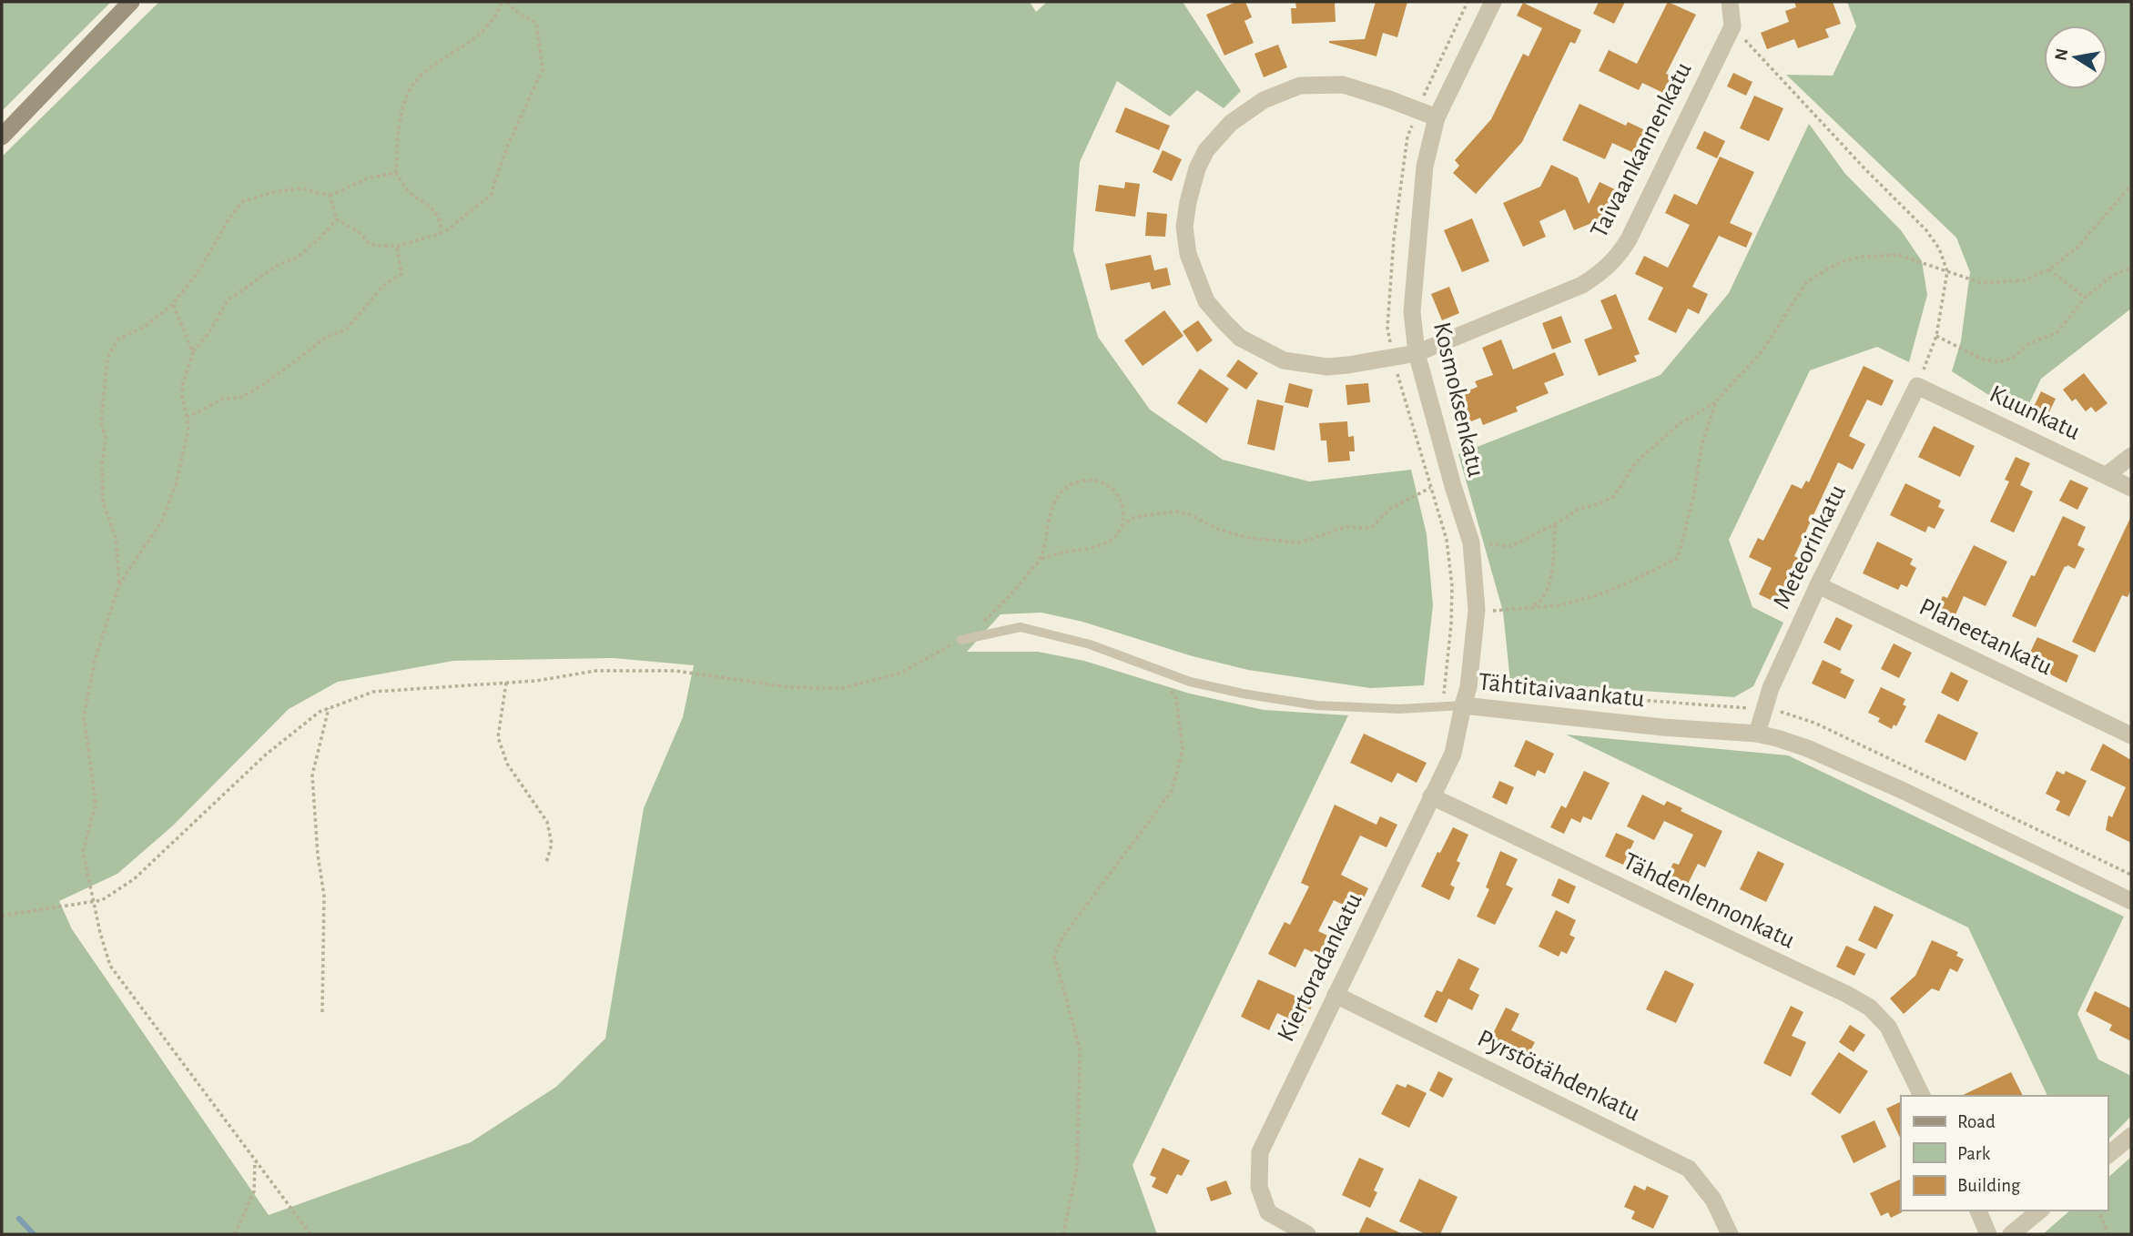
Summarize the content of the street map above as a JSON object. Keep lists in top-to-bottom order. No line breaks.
{"streets":{"street":["Taivaankannenkatu","Kosmoksenkatu","Kuunkatu","Meteorinkatu","Planeetankatu","Tähtitaivaankatu","Tähdenlennonkatu","Kiertoradankatu","Pyrstötähdenkatu"]},"crossings":[["Taivaankannenkatu","Kosmoksenkatu"],["Kosmoksenkatu","Tähtitaivaankatu"],["Kosmoksenkatu","Kiertoradankatu"],["Kuunkatu","Meteorinkatu"],["Meteorinkatu","Planeetankatu"],["Meteorinkatu","Tähtitaivaankatu"],["Tähtitaivaankatu","Kiertoradankatu"],["Tähdenlennonkatu","Kiertoradankatu"],["Kiertoradankatu","Pyrstötähdenkatu"]],"legend":["Road","Park","Building"],"north":"left"}
